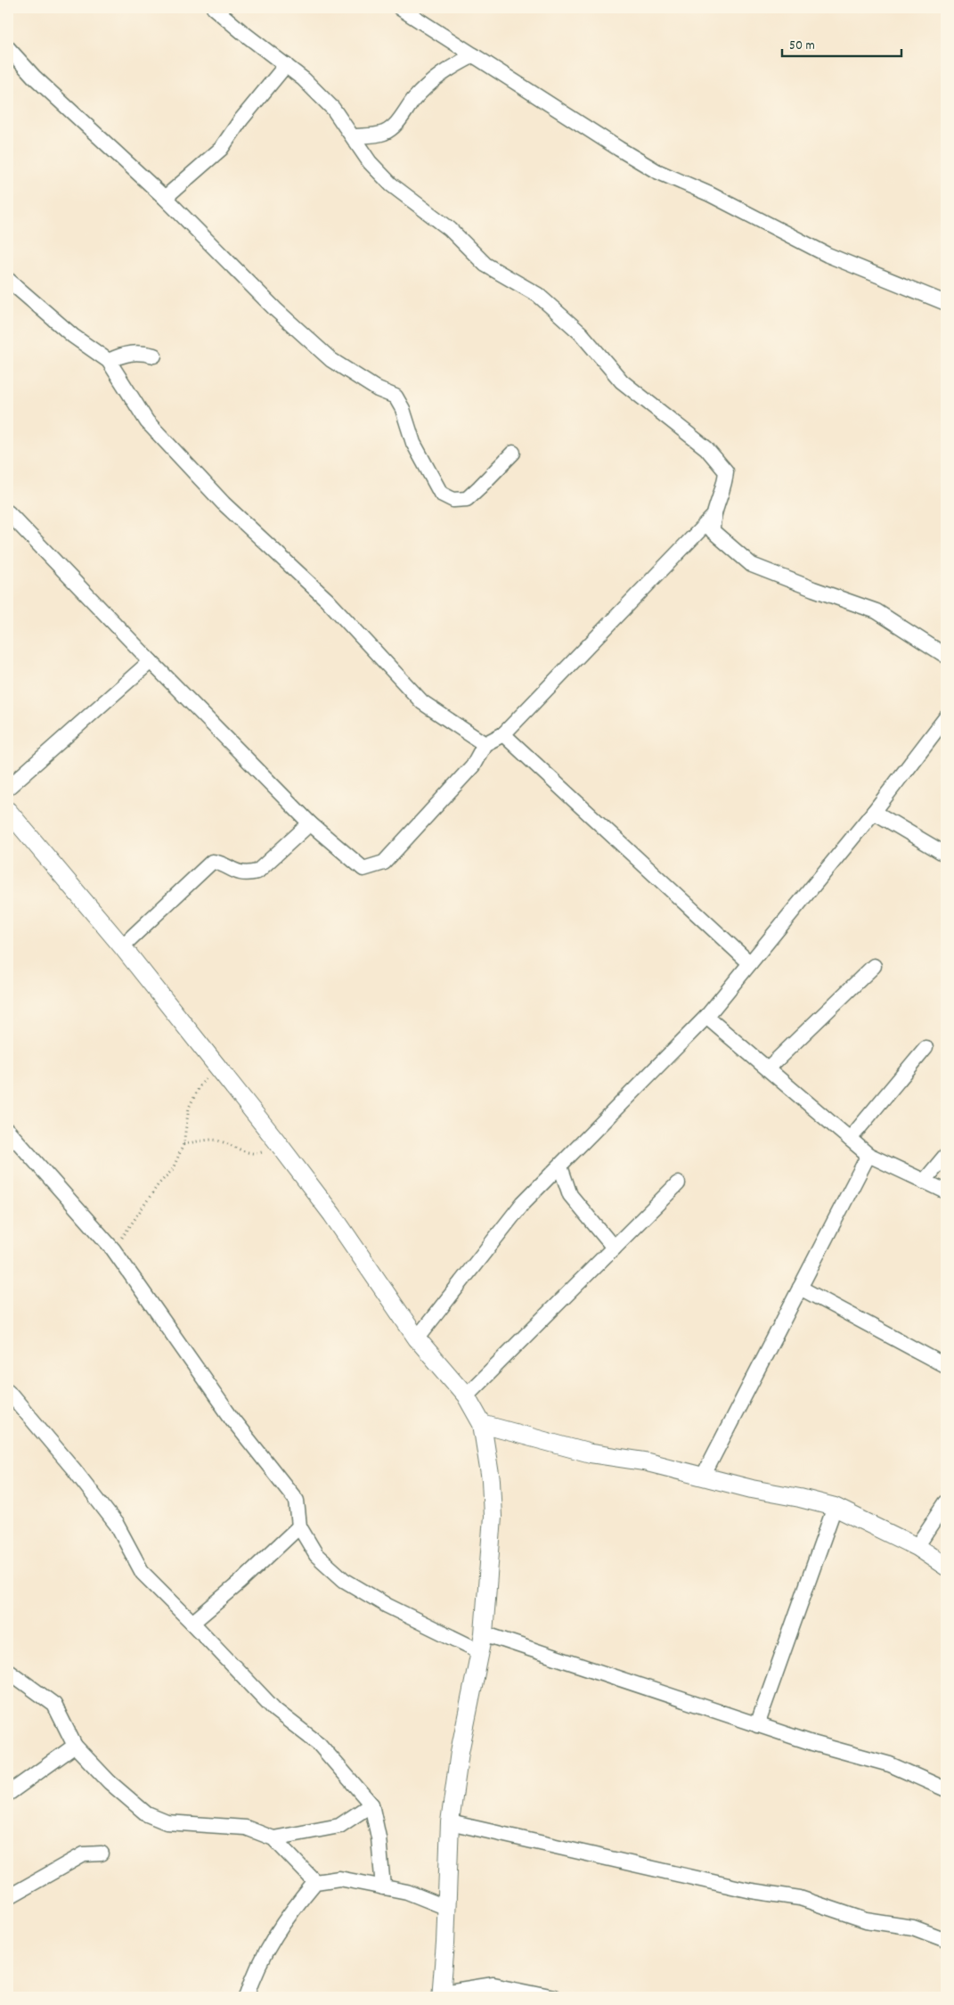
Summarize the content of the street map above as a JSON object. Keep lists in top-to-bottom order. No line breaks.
{"scale_bar":"50 m"}
